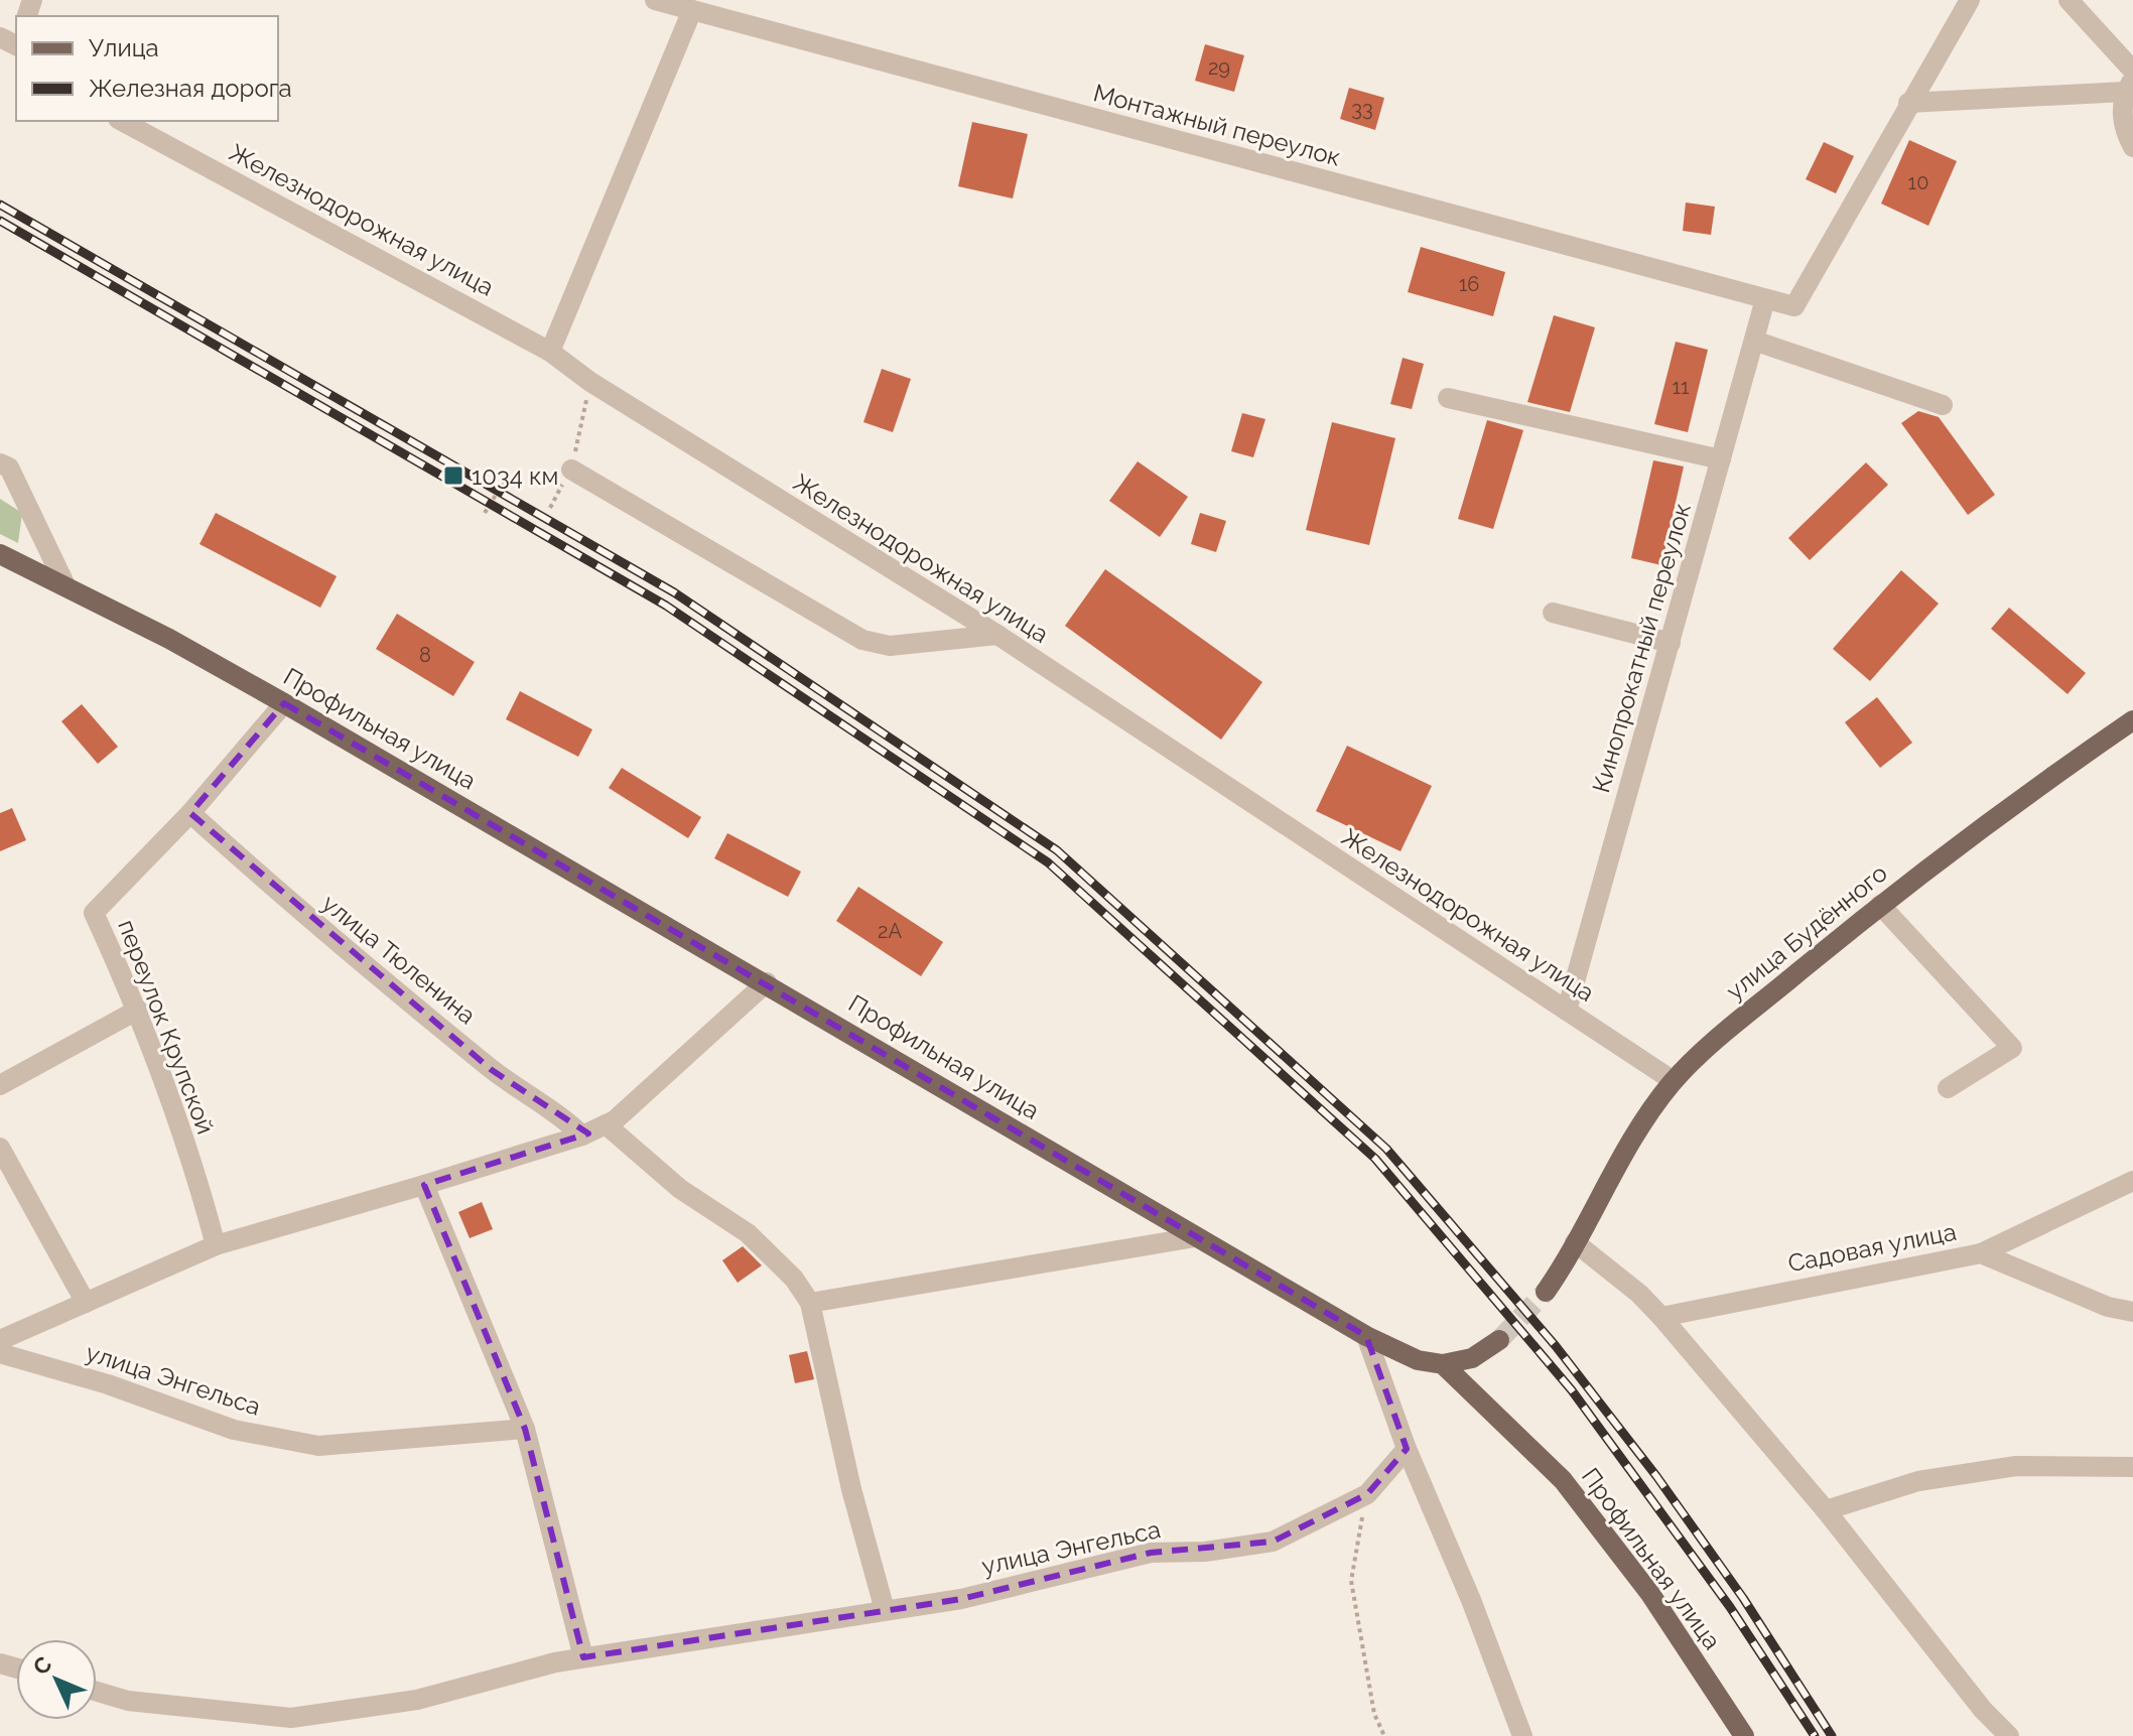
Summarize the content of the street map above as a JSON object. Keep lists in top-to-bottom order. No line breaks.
{"streets":{"main road":["Профильная улица","улица Будённого"],"street":["Монтажный переулок","Железнодорожная улица","Кинопрокатный переулок","улица Тюленина","переулок Крупской","Садовая улица","улица Энгельса"]},"crossings":[["Монтажный переулок","Кинопрокатный переулок"],["Железнодорожная улица","Кинопрокатный переулок"],["Железнодорожная улица","улица Будённого"],["Профильная улица","переулок Крупской"],["улица Тюленина","переулок Крупской"]],"places":{"transit":["1034 км"]},"house_numbers":["29","33","10","16","11","8","2А"],"legend":["Улица","Железная дорога"],"north":"top left"}
